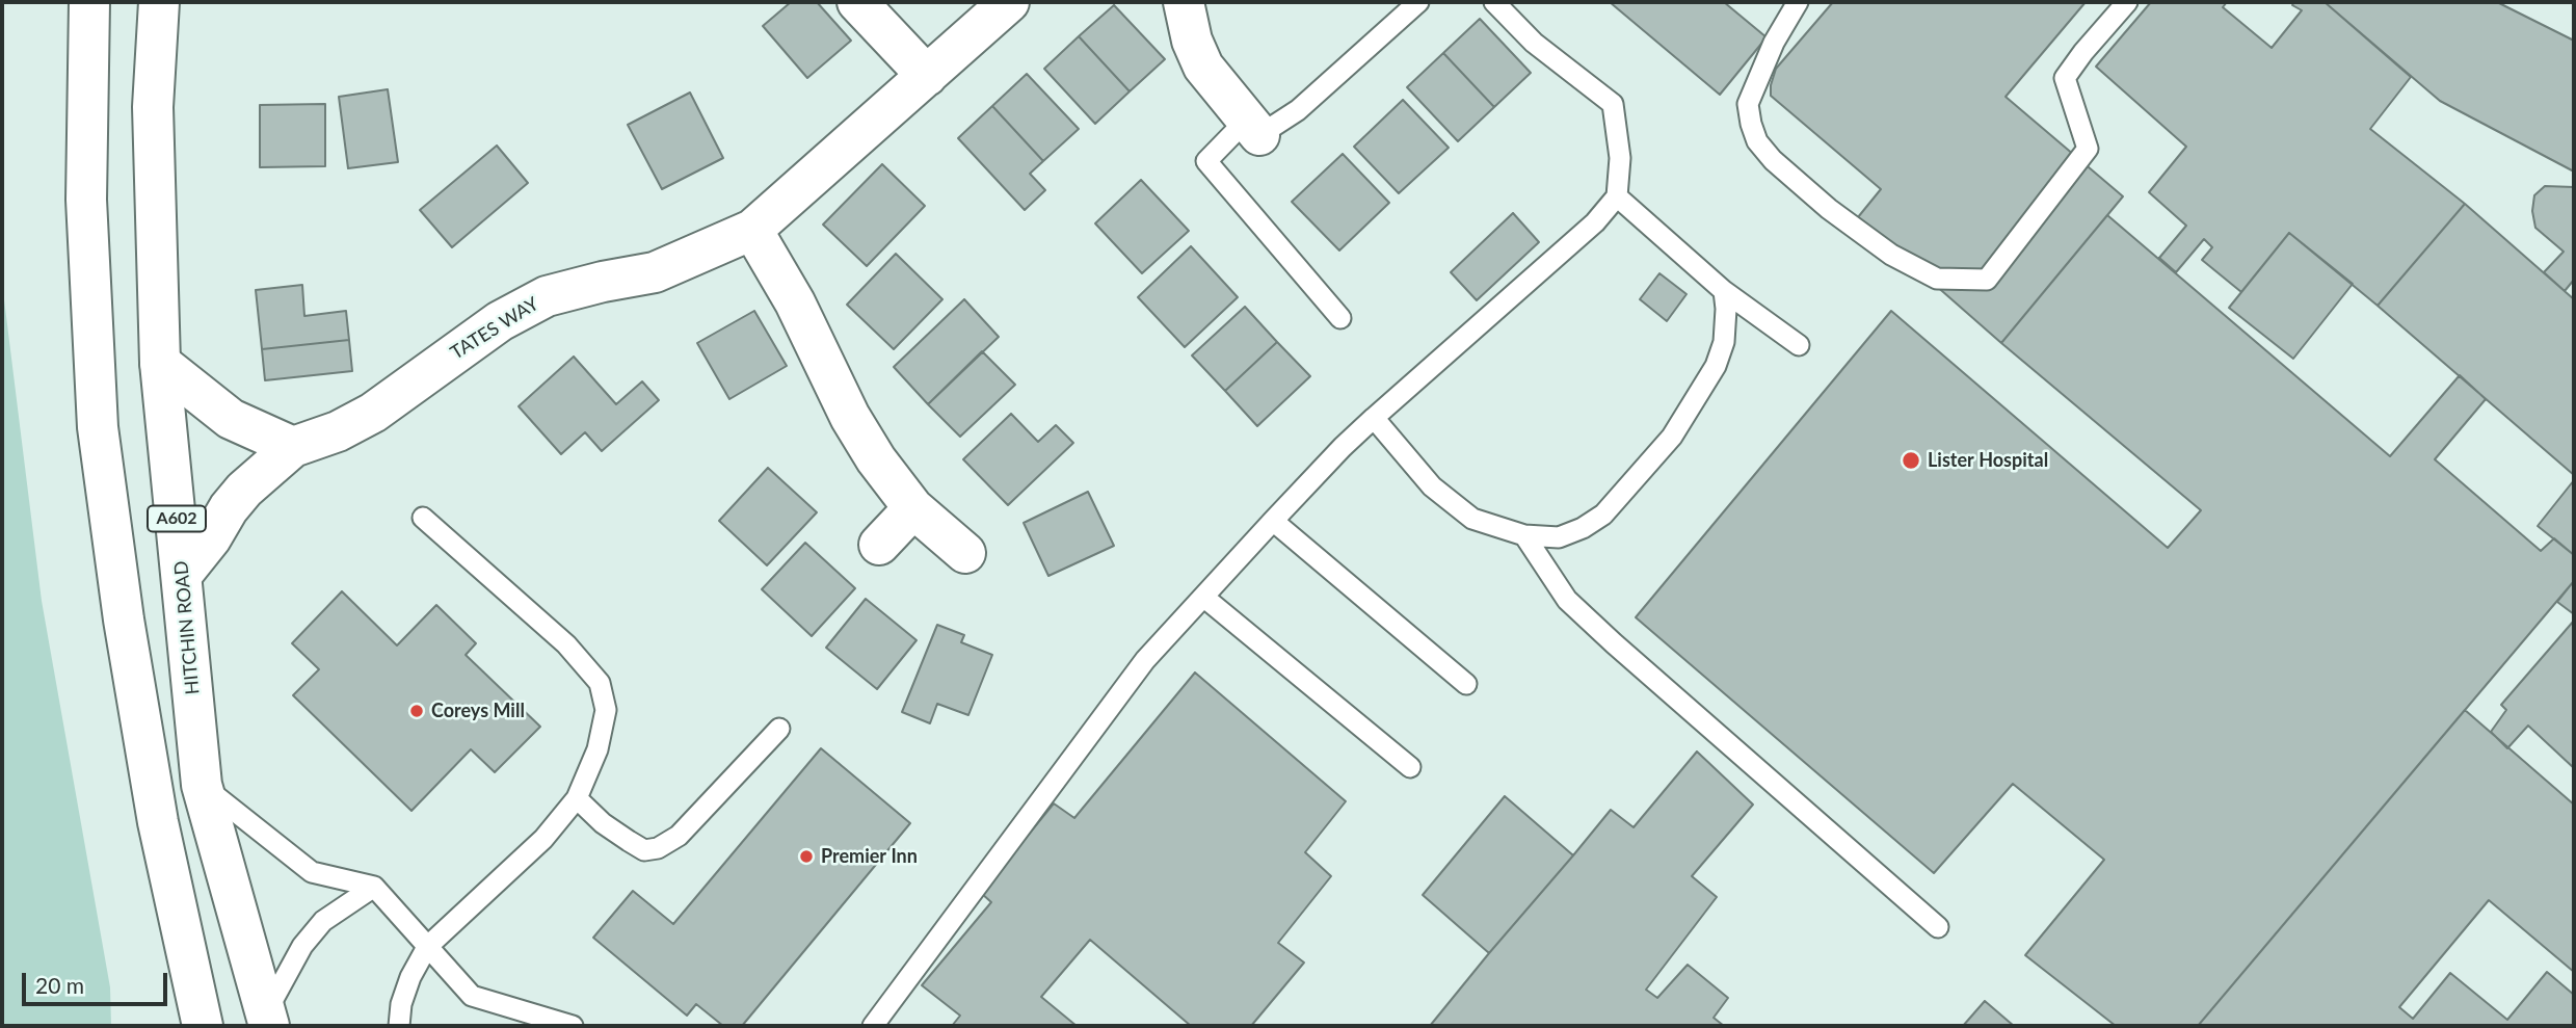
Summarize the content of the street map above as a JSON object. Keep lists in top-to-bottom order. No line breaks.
{"streets":{"main road":["TATES WAY","A602","HITCHIN ROAD"]},"crossings":[["TATES WAY","HITCHIN ROAD"]],"places":["Lister Hospital","Coreys Mill","Premier Inn"],"scale_bar":"20 m"}
